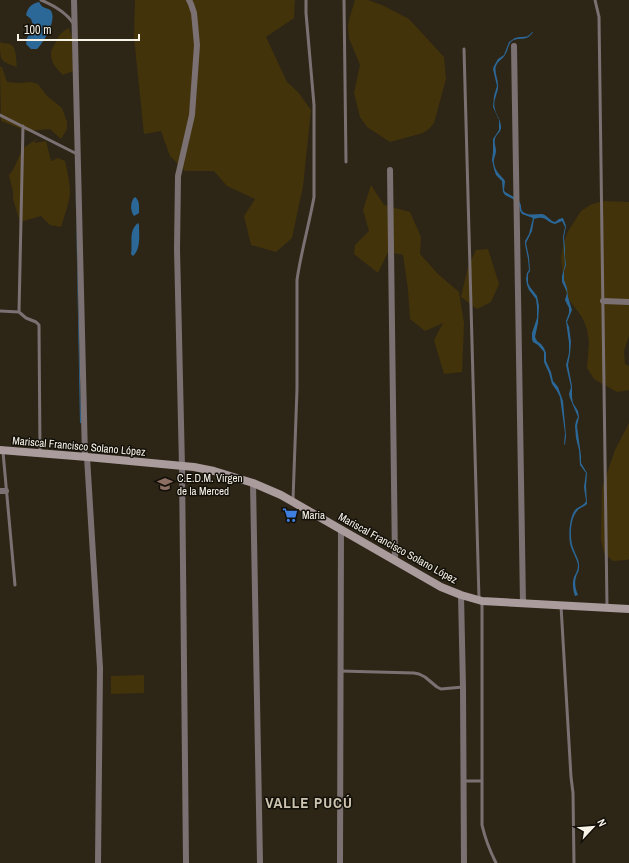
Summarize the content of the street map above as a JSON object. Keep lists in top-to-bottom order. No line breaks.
{"streets":{"main road":["Mariscal Francisco Solano López"]},"districts":["VALLE PUCÚ"],"places":{"school or university":["C.E.D.M. Virgen de la Merced"],"supermarket":["Maria"]},"scale_bar":"100 m","north":"top right"}
